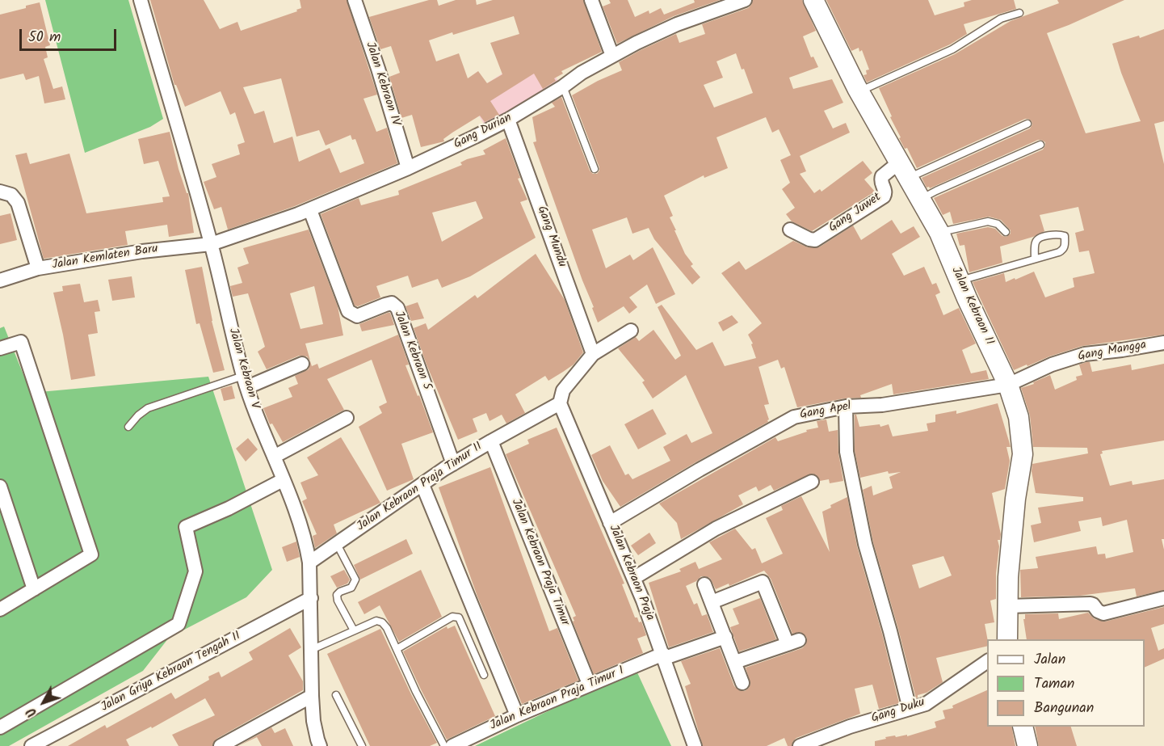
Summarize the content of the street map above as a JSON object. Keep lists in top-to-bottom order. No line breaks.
{"streets":{"street":["Jalan Kebraon IV","Gang Durian","Gang Juwet","Gang Mundu","Jalan Kemlaten Baru","Jalan Kebraon II","Jalan Kebraon 5","Gang Mangga","Jalan Kebraon V","Gang Apel","Jalan Kebraon Praja Timur II","Jalan Kebraon Praja Timur","Jalan Kebraon Praja","Jalan Griya Kebraon Tengah II","Jalan Kebraon Praja Timur I","Gang Duku"]},"crossings":[["Jalan Kebraon IV","Gang Durian"],["Gang Durian","Gang Mundu"],["Gang Durian","Jalan Kemlaten Baru"],["Gang Durian","Jalan Kebraon 5"],["Gang Durian","Jalan Kebraon V"],["Gang Juwet","Jalan Kebraon II"],["Jalan Kemlaten Baru","Jalan Kebraon V"],["Jalan Kebraon II","Gang Mangga"],["Jalan Kebraon II","Gang Apel"],["Jalan Kebraon 5","Jalan Kebraon Praja Timur II"],["Gang Mangga","Gang Apel"],["Jalan Kebraon V","Jalan Kebraon Praja Timur II"],["Jalan Kebraon V","Jalan Griya Kebraon Tengah II"],["Gang Apel","Jalan Kebraon Praja"],["Jalan Kebraon Praja Timur II","Jalan Kebraon Praja Timur"],["Jalan Kebraon Praja Timur II","Jalan Kebraon Praja"],["Jalan Kebraon Praja Timur","Jalan Kebraon Praja Timur I"],["Jalan Kebraon Praja","Jalan Kebraon Praja Timur I"]],"legend":["Jalan","Taman","Bangunan"],"scale_bar":"50 m","north":"bottom left"}
